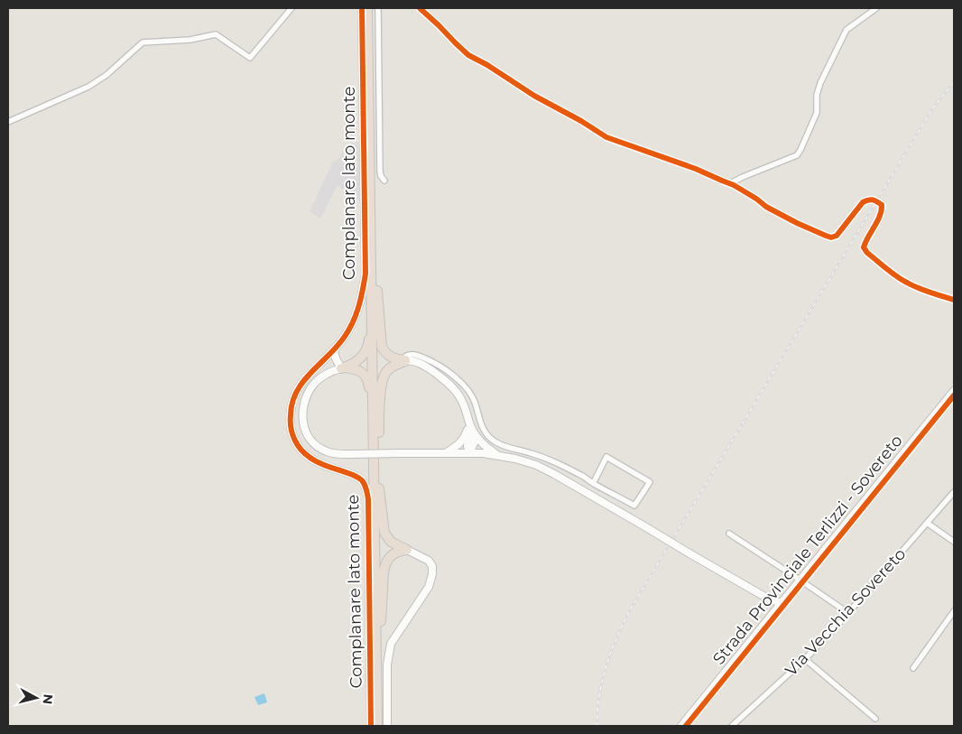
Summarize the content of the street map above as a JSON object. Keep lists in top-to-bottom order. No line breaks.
{"streets":{"street":["Complanare lato monte","Strada Provinciale Terlizzi - Sovereto","Via Vecchia Sovereto"]},"north":"right"}
